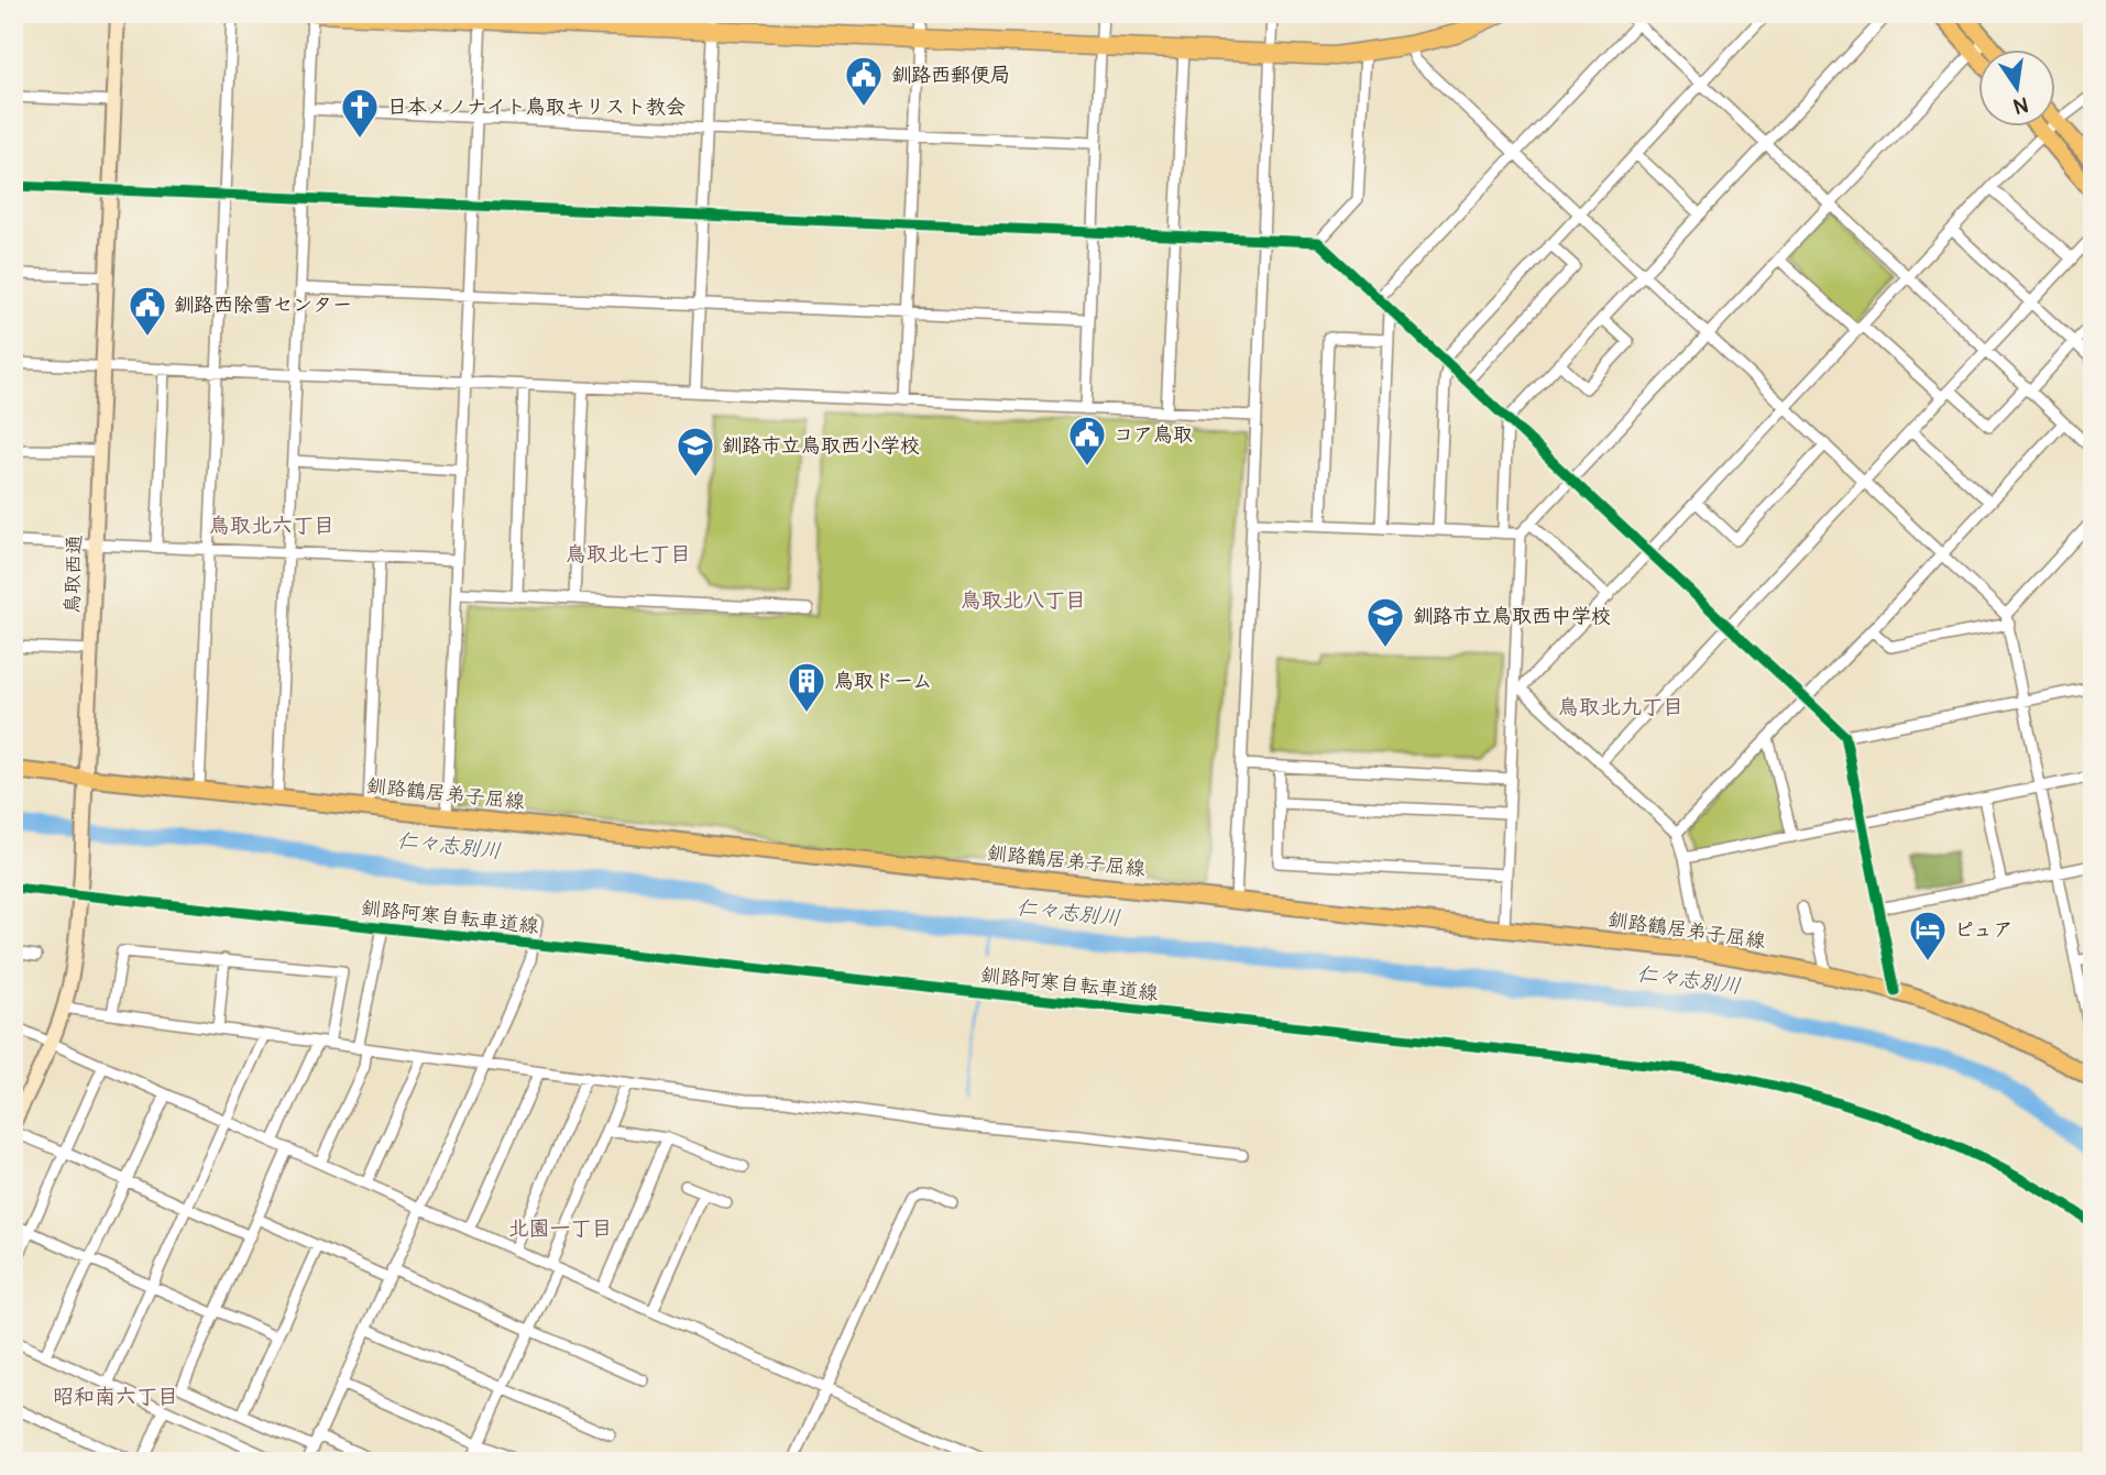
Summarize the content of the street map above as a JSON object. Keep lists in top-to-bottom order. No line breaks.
{"streets":{"main road":["釧路鶴居弟子屈線"],"street":["鳥取西通"],"cycle path":["釧路阿寒自転車道線"]},"crossings":[["鳥取西通","釧路鶴居弟子屈線"]],"districts":["鳥取北六丁目","鳥取北七丁目","鳥取北八丁目","鳥取北九丁目","北園一丁目","昭和南六丁目"],"water":["仁々志別川"],"places":{"public building":["釧路西郵便局","釧路西除雪センター","コア鳥取"],"church":["日本メノナイト鳥取キリスト教会"],"school or university":["釧路市立鳥取西小学校","釧路市立鳥取西中学校"],"building":["鳥取ドーム"],"hotel":["ピュア"]},"north":"bottom"}
